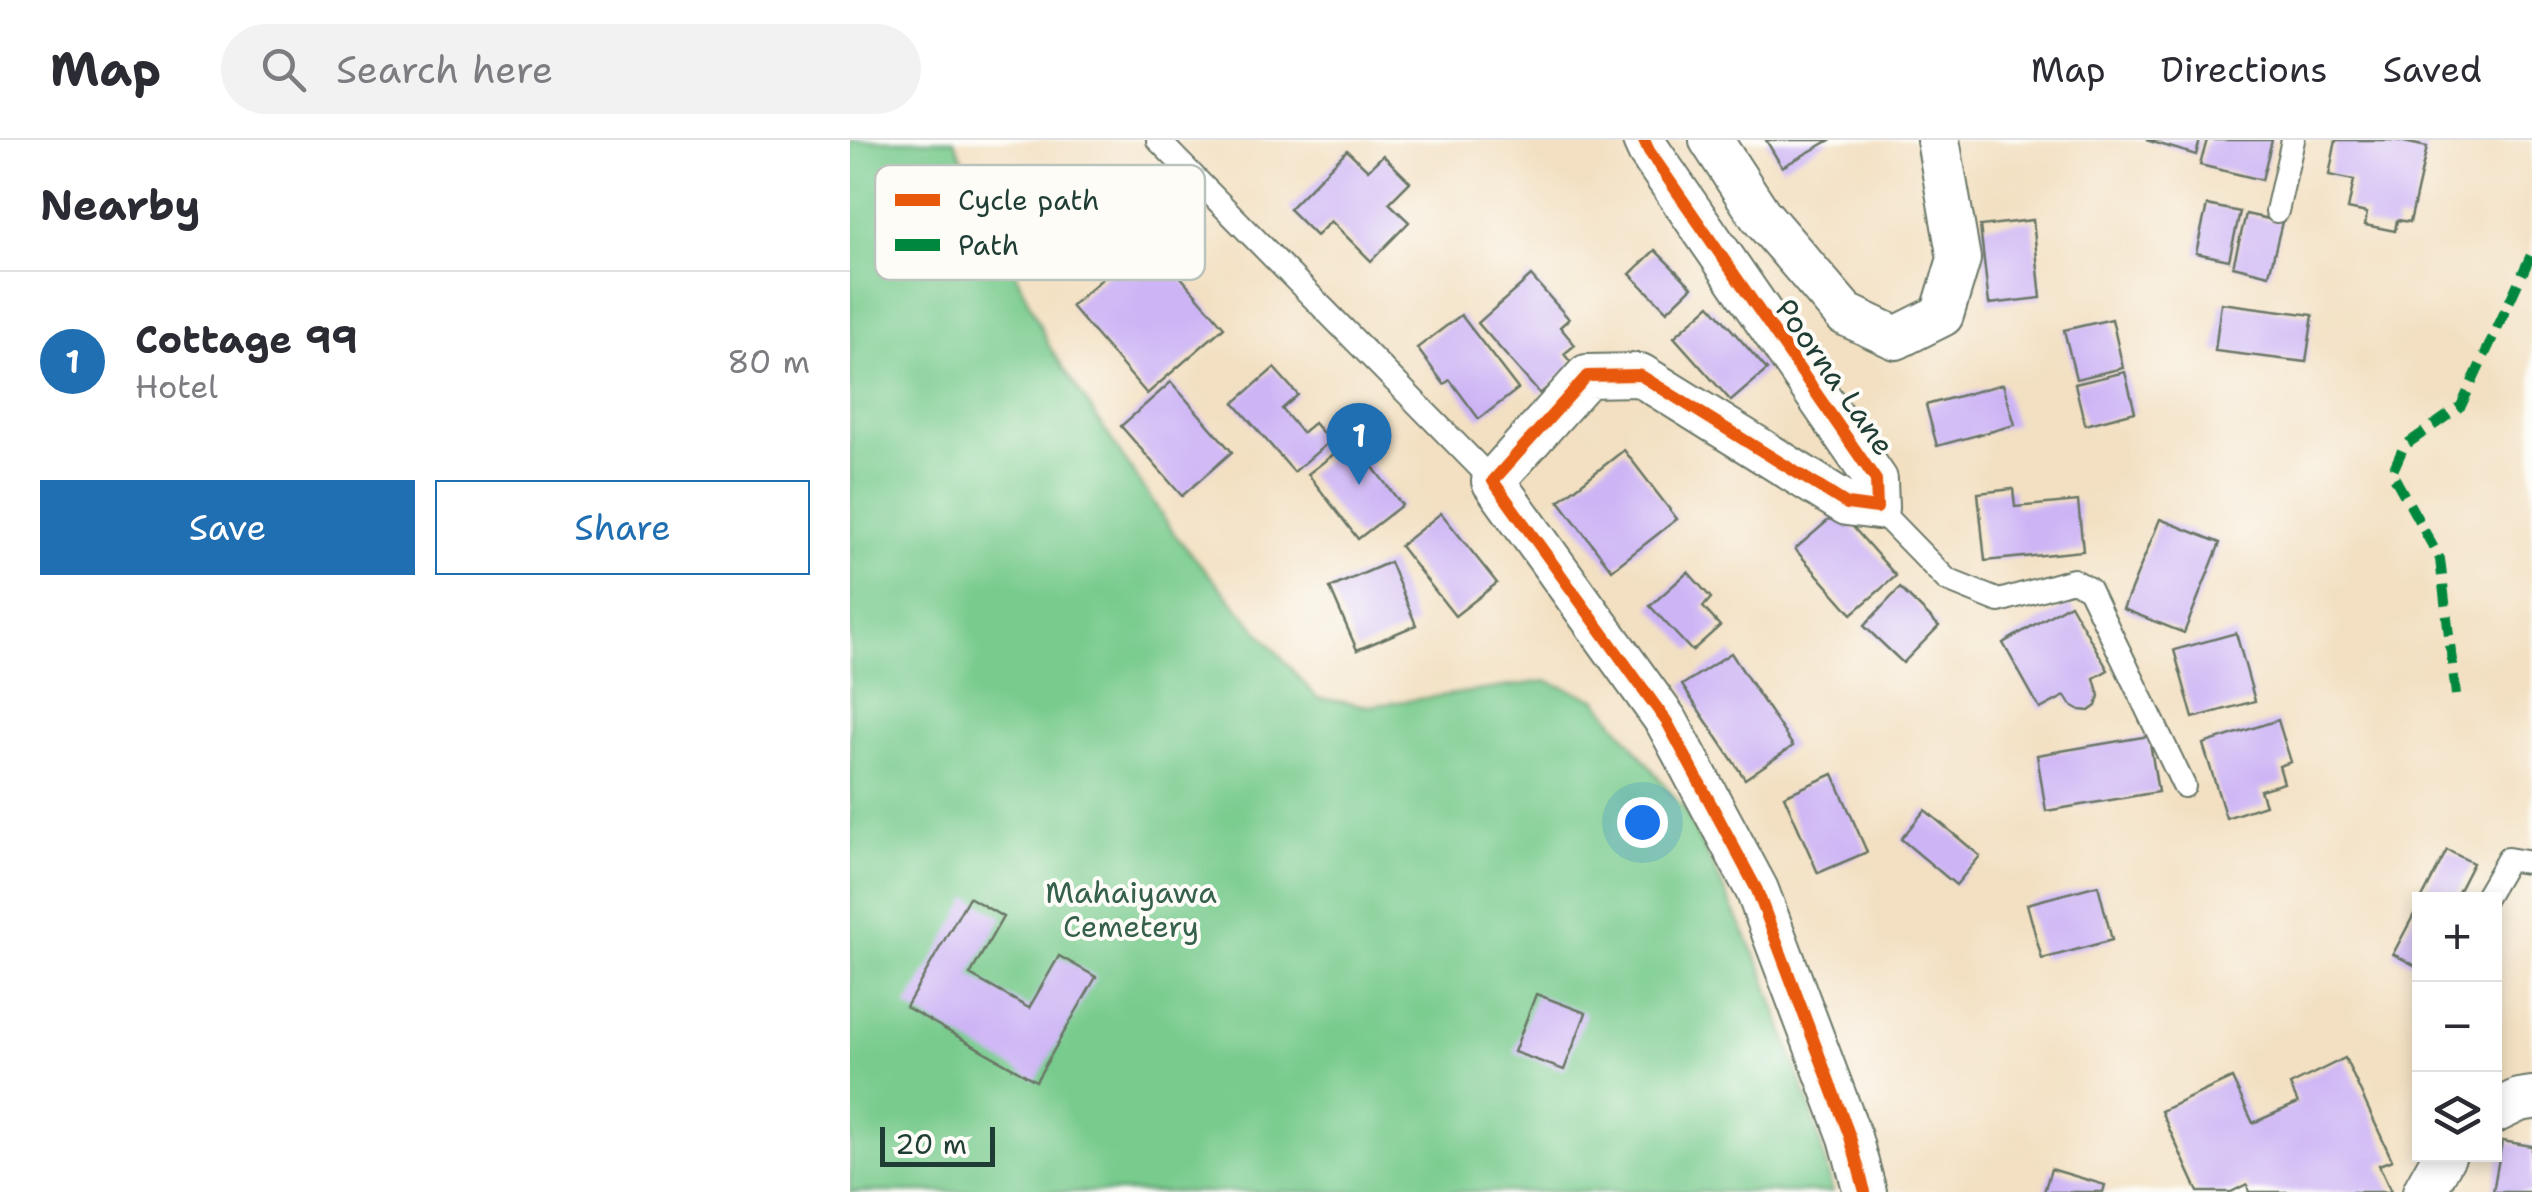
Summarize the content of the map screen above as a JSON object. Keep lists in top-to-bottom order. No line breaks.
{"streets":{"street":["Poorna Lane"]},"parks":["Mahaiyawa Cemetery"],"legend":["Cycle path","Path"],"scale_bar":"20 m","page":{"header":"Map","search":"Search here","nav":["Map","Directions","Saved"],"heading":"Nearby","list":[{"mark":"1","name":"Cottage 99","note":"Hotel","value":"80 m"}],"pins":"1","buttons":["Save","Share"],"map_buttons":["+","−"],"scale":"20 m"}}
